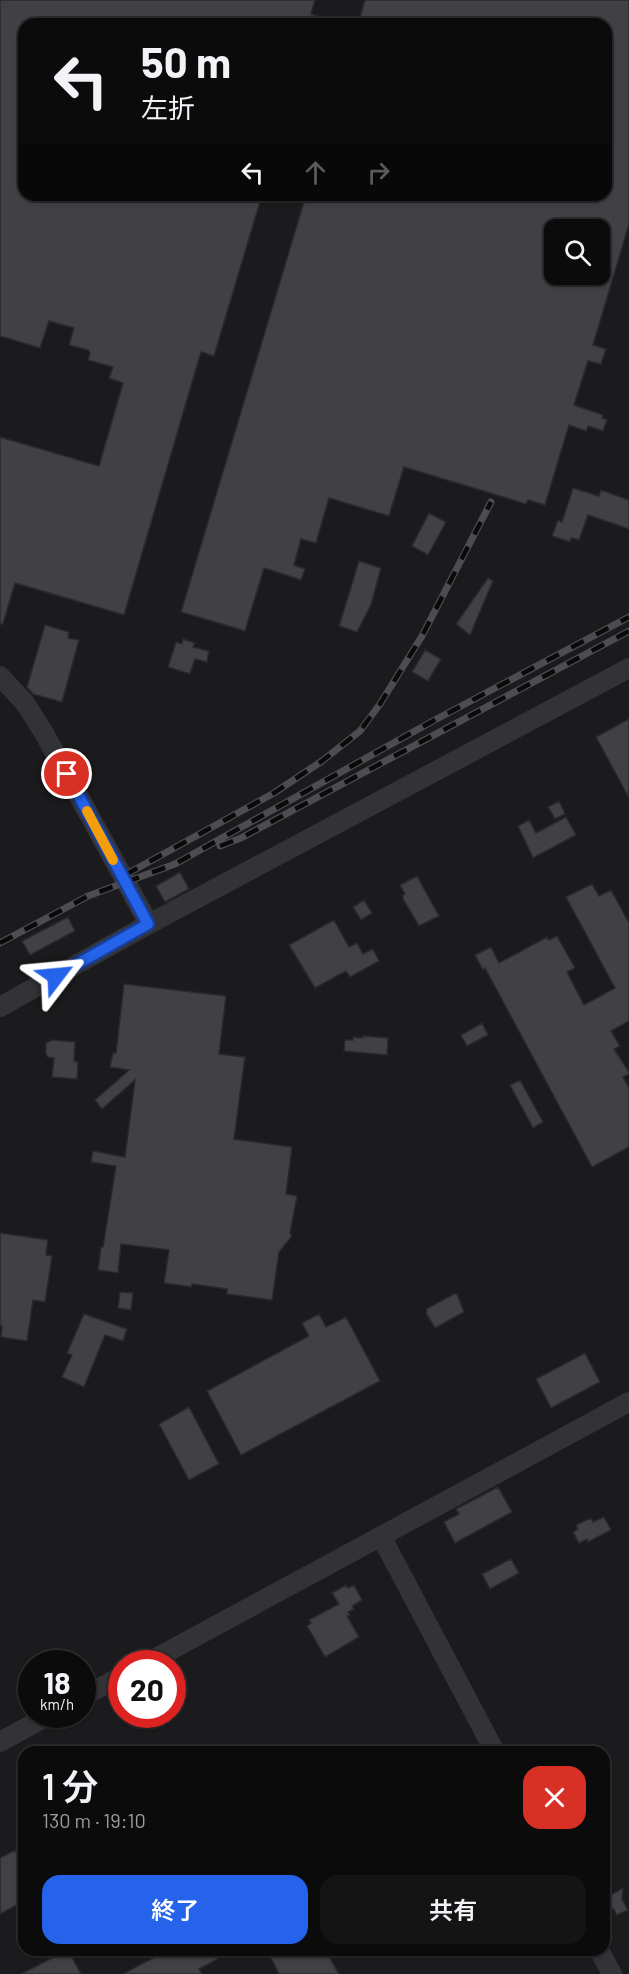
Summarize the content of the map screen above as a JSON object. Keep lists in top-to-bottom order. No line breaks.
{"page":{"turn":["50 m","左折"],"speed":"18 km/h","limit":"20","heading":["1 分","130 m · 19:10"],"buttons":["終了","共有"]}}
